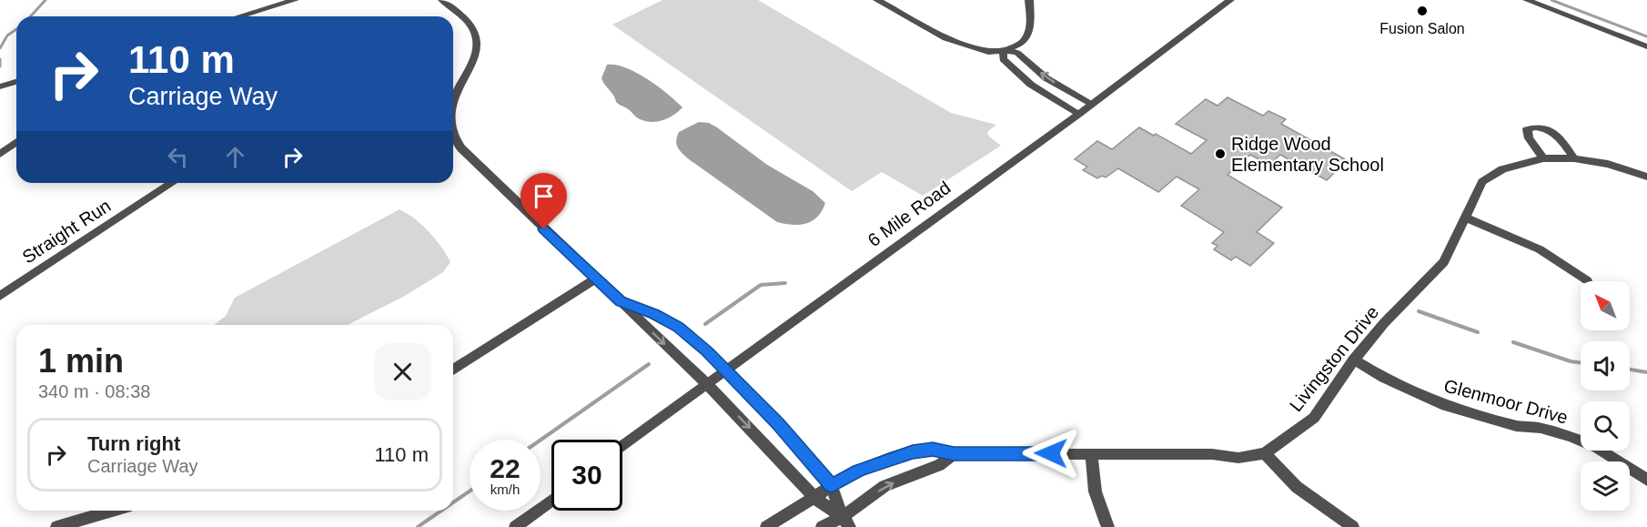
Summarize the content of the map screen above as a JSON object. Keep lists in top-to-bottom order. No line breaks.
{"streets":{"street":["6 Mile Road","Straight Run","Livingston Drive","Glenmoor Drive"]},"crossings":[["Livingston Drive","Glenmoor Drive"]],"places":["Fusion Salon","Ridge Wood Elementary School"],"north":"top left","page":{"turn":["110 m","Carriage Way"],"heading":["1 min","340 m · 08:38"],"list":[{"name":"Turn right","note":"Carriage Way","value":"110 m"}],"speed":"22 km/h","limit":"30"}}
